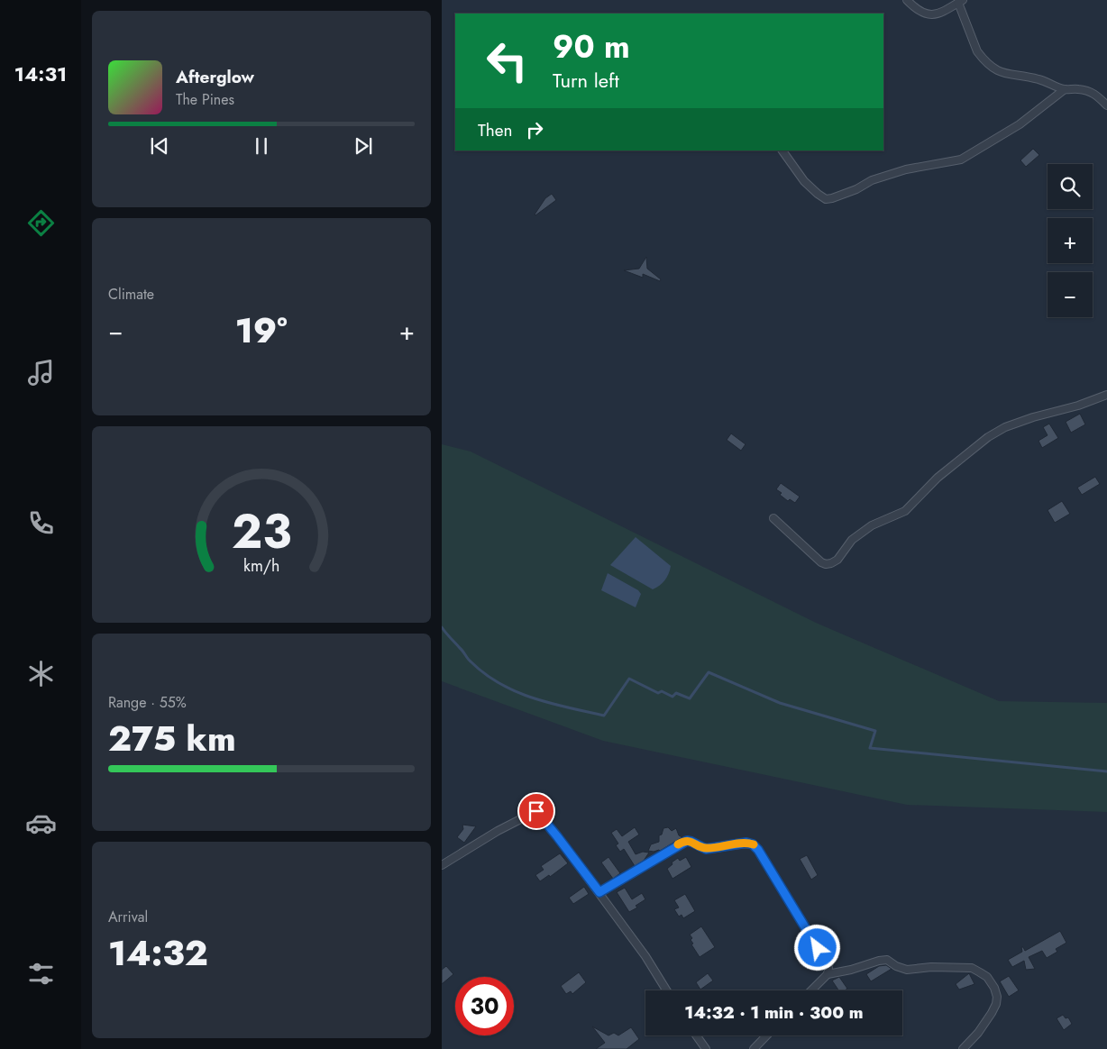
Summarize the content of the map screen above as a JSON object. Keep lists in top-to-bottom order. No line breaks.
{"page":{"tabs":"14:31","turn":["90 m","Turn left"],"song":["Afterglow","The Pines"],"then":"Then","map_buttons":["+","−"],"tile":["Climate",["Range · 55%","275 km"],["Arrival","14:32"]],"heat":["−","19°","+"],"limit":"30","trip":"14:32 · 1 min · 300 m","gauge":["23","km/h"]}}
